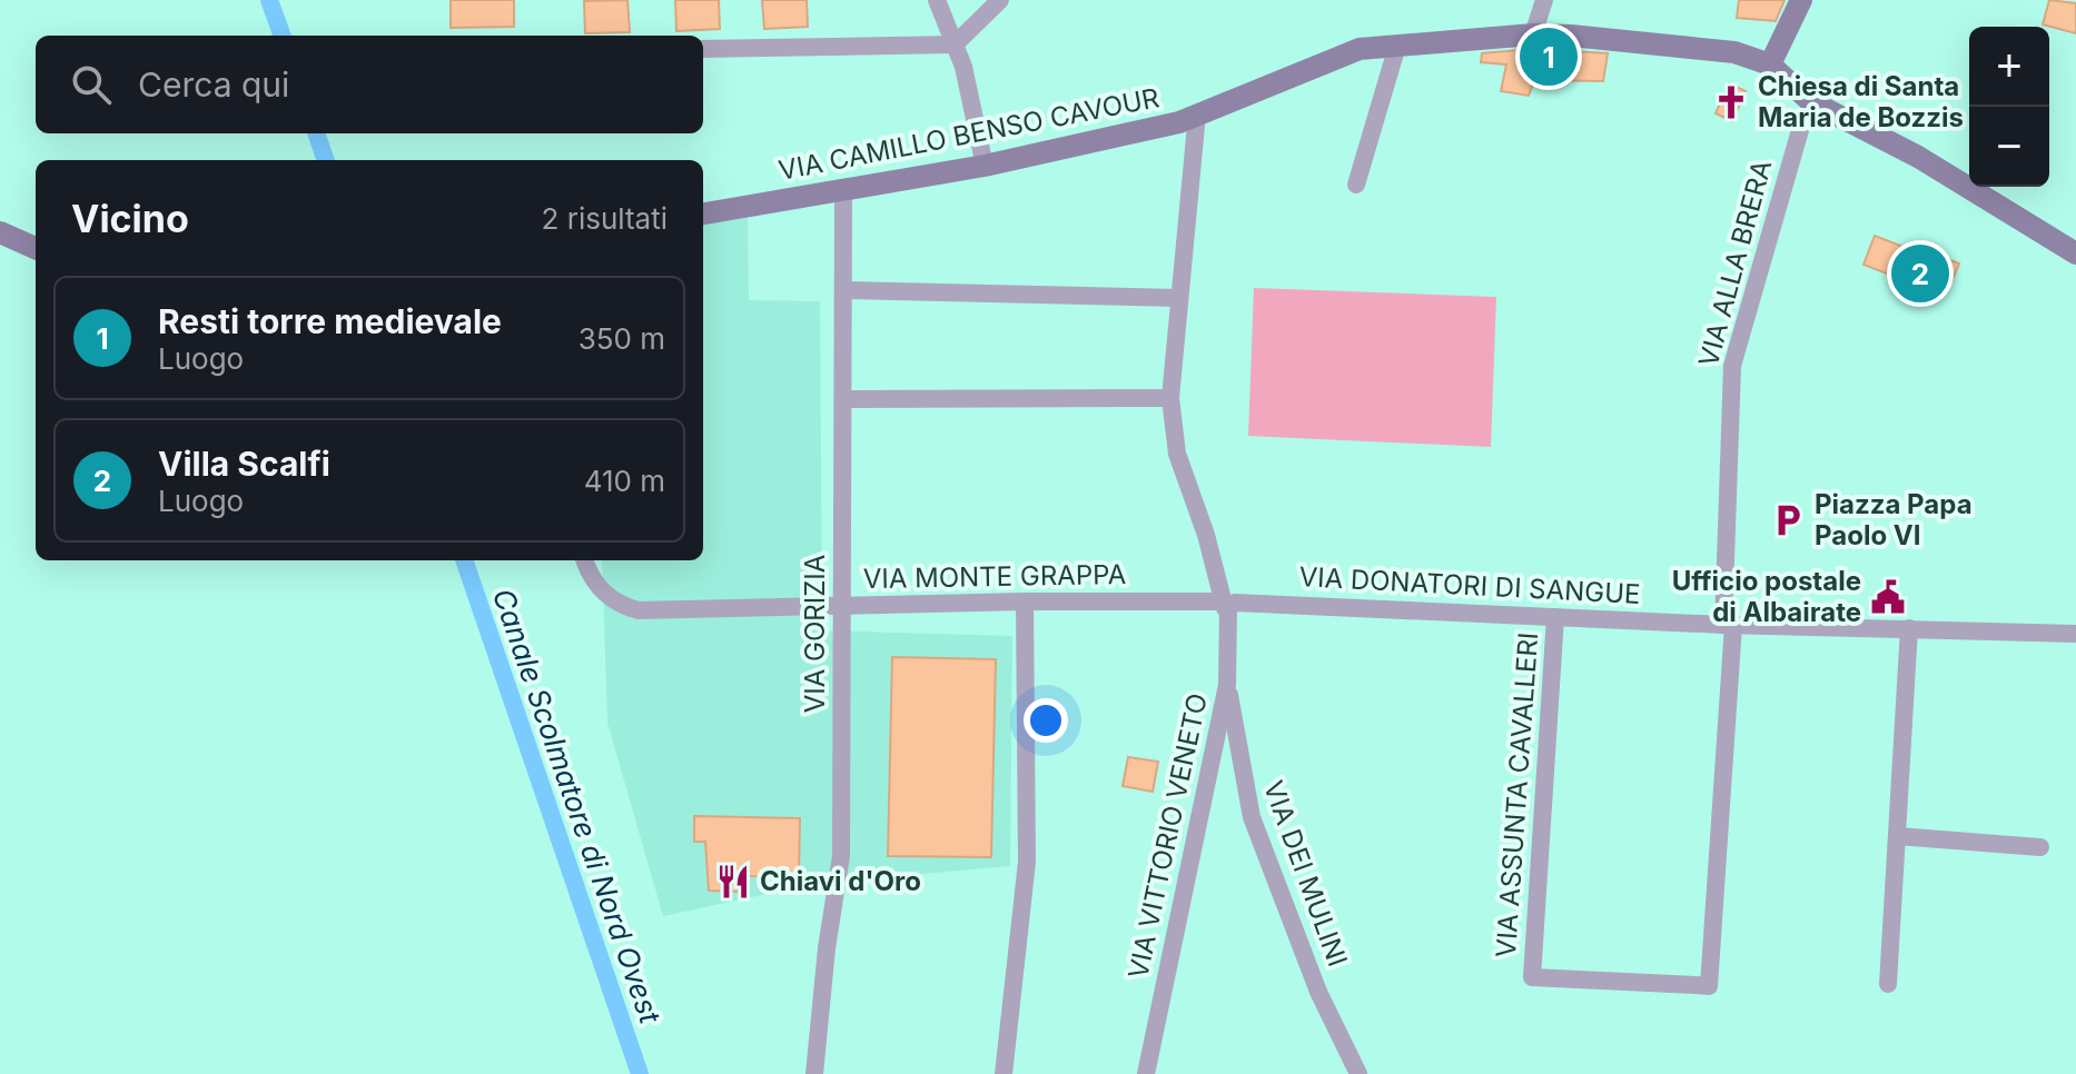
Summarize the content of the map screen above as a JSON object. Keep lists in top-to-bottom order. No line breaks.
{"streets":{"street":["VIA CAMILLO BENSO CAVOUR","VIA ALLA BRERA","VIA MONTE GRAPPA","VIA DONATORI DI SANGUE","VIA GORIZIA","VIA ASSUNTA CAVALLERI","VIA VITTORIO VENETO","VIA DEI MULINI"]},"crossings":[["VIA CAMILLO BENSO CAVOUR","VIA GORIZIA"],["VIA CAMILLO BENSO CAVOUR","VIA VITTORIO VENETO"],["VIA ALLA BRERA","VIA DONATORI DI SANGUE"],["VIA ALLA BRERA","VIA ASSUNTA CAVALLERI"],["VIA MONTE GRAPPA","VIA DONATORI DI SANGUE"],["VIA MONTE GRAPPA","VIA GORIZIA"],["VIA MONTE GRAPPA","VIA VITTORIO VENETO"],["VIA DONATORI DI SANGUE","VIA ASSUNTA CAVALLERI"],["VIA DONATORI DI SANGUE","VIA VITTORIO VENETO"],["VIA VITTORIO VENETO","VIA DEI MULINI"]],"water":["Canale Scolmatore di Nord Ovest"],"places":{"church":["Chiesa di Santa Maria de Bozzis"],"parking":["Piazza Papa Paolo VI"],"public building":["Ufficio postale di Albairate"],"restaurant":["Chiavi d'Oro"]},"page":{"pins":["1","2"],"map_buttons":["+","−"],"search":"Cerca qui","heading":["Vicino","2 risultati"],"list":[{"mark":"1","name":"Resti torre medievale","note":"Luogo","value":"350 m"},{"mark":"2","name":"Villa Scalfi","note":"Luogo","value":"410 m"}]}}
